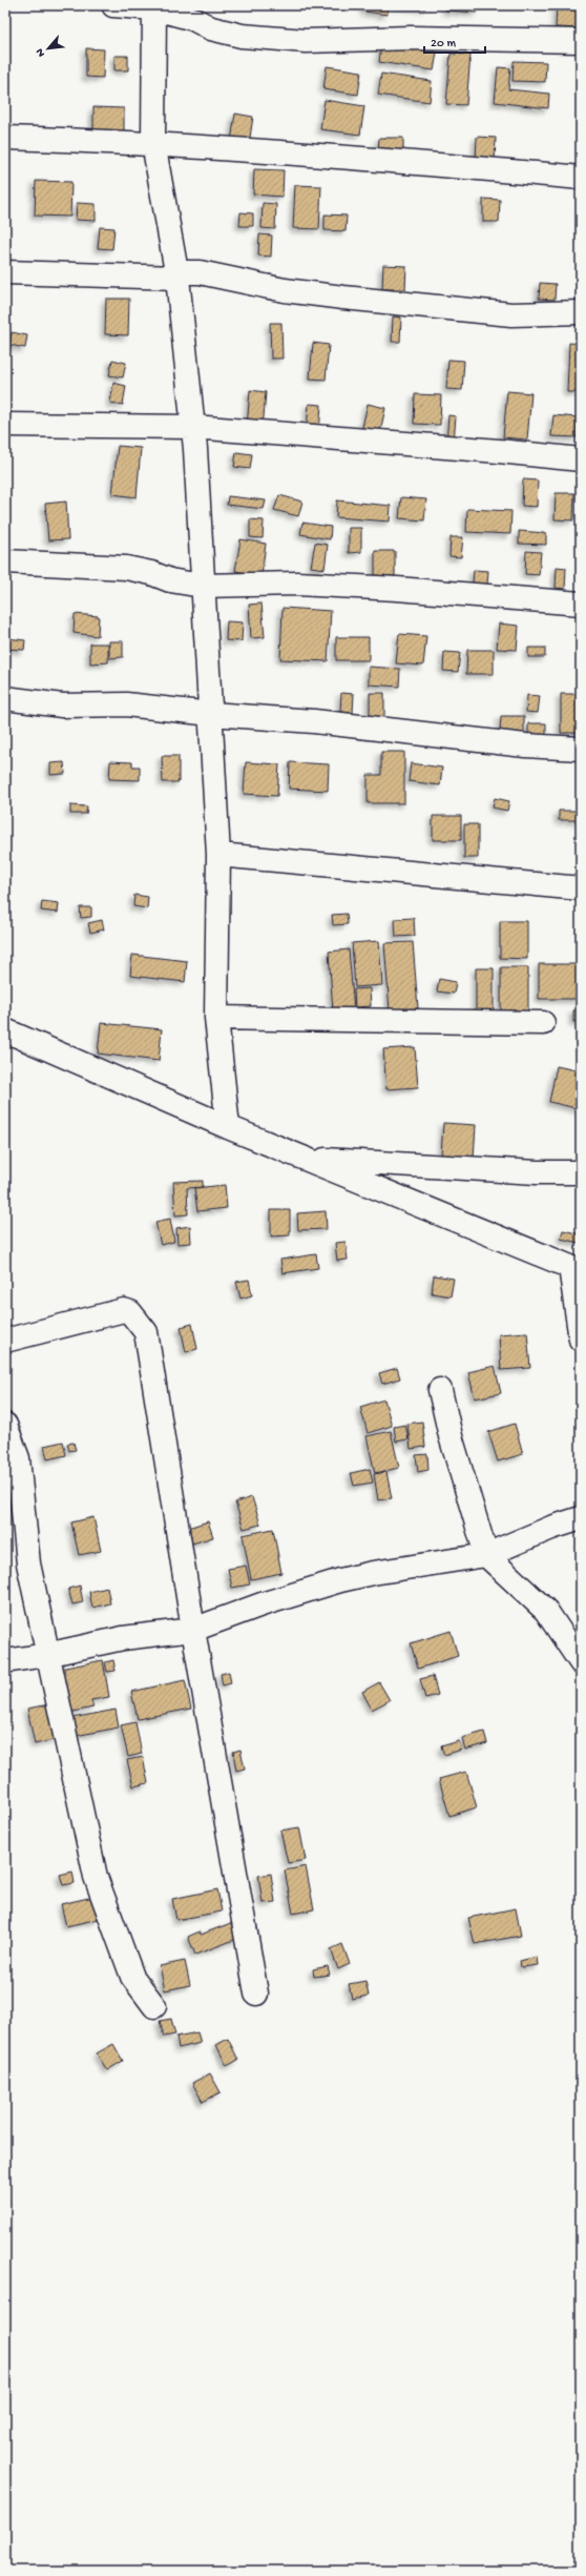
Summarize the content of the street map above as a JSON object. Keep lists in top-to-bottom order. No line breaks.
{"scale_bar":"20 m","north":"bottom left"}
